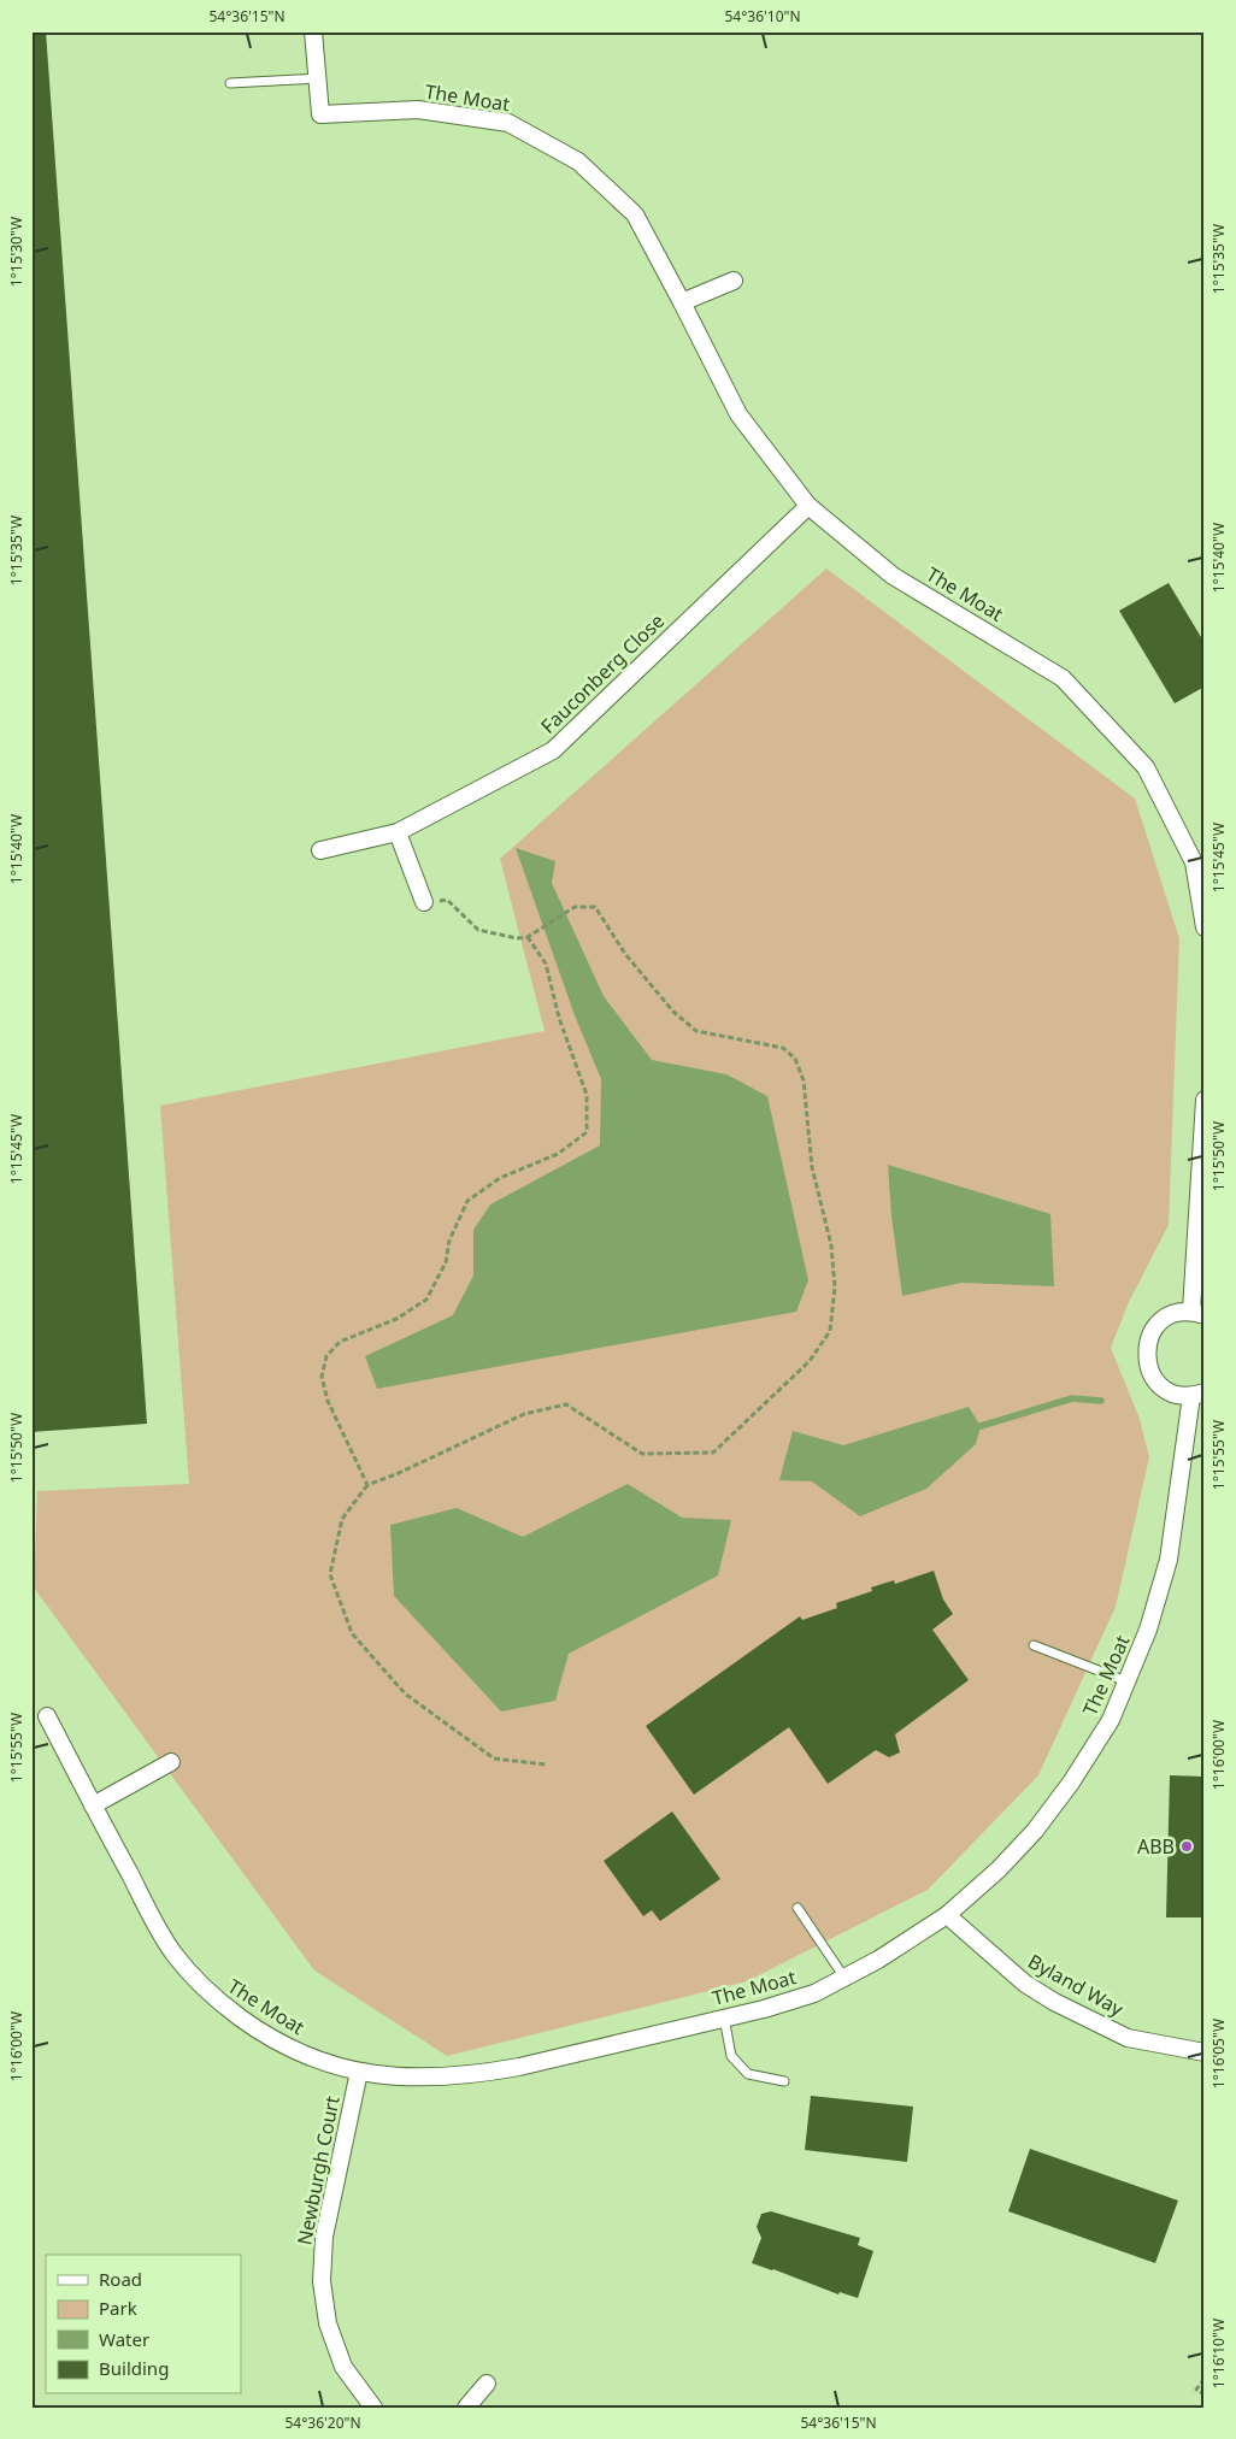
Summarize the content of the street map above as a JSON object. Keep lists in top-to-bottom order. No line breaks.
{"streets":{"street":["The Moat","Fauconberg Close","Byland Way","Newburgh Court"]},"crossings":[["The Moat","Fauconberg Close"],["The Moat","Byland Way"],["The Moat","Newburgh Court"]],"places":["ABB"],"legend":["Road","Park","Water","Building"],"coordinates":["54°36'15\"N","54°36'10\"N","1°15'30\"W","1°15'35\"W","1°15'40\"W","1°15'45\"W","1°15'50\"W","1°15'55\"W","1°16'00\"W","1°16'05\"W","1°16'10\"W","54°36'20\"N"]}
